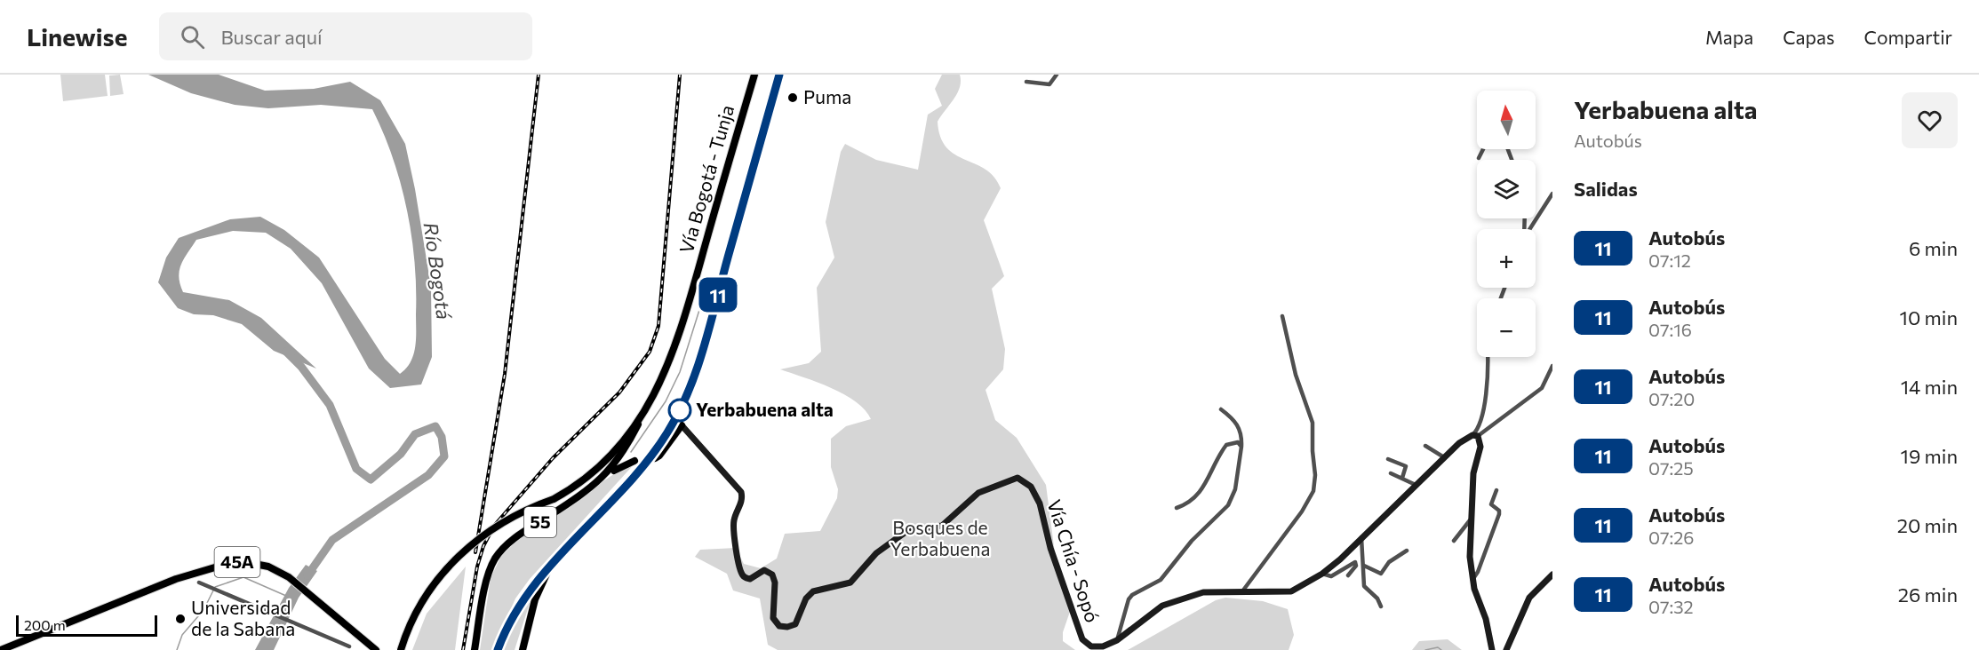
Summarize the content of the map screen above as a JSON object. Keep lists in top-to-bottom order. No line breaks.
{"streets":{"highway":["Vía Bogotá - Tunja","55","45A"],"street":["Vía Chía - Sopó"]},"crossings":[["Vía Bogotá - Tunja","55"],["55","Vía Chía - Sopó"]],"water":["Río Bogotá"],"parks":["Bosques de Yerbabuena"],"places":["Puma","Yerbabuena alta","Universidad de la Sabana"],"lines":["bus line 11"],"scale_bar":"200 m","north":"top","page":{"header":"Linewise","search":"Buscar aquí","nav":["Mapa","Capas","Compartir"],"on_map":"11","heading":[["Yerbabuena alta","Autobús"],"Salidas"],"map_buttons":["+","−"],"list":[{"mark":"11","name":"Autobús","note":"07:12","value":"6 min"},{"mark":"11","name":"Autobús","note":"07:16","value":"10 min"},{"mark":"11","name":"Autobús","note":"07:20","value":"14 min"},{"mark":"11","name":"Autobús","note":"07:25","value":"19 min"},{"mark":"11","name":"Autobús","note":"07:26","value":"20 min"},{"mark":"11","name":"Autobús","note":"07:32","value":"26 min"}],"scale":"200 m"}}
